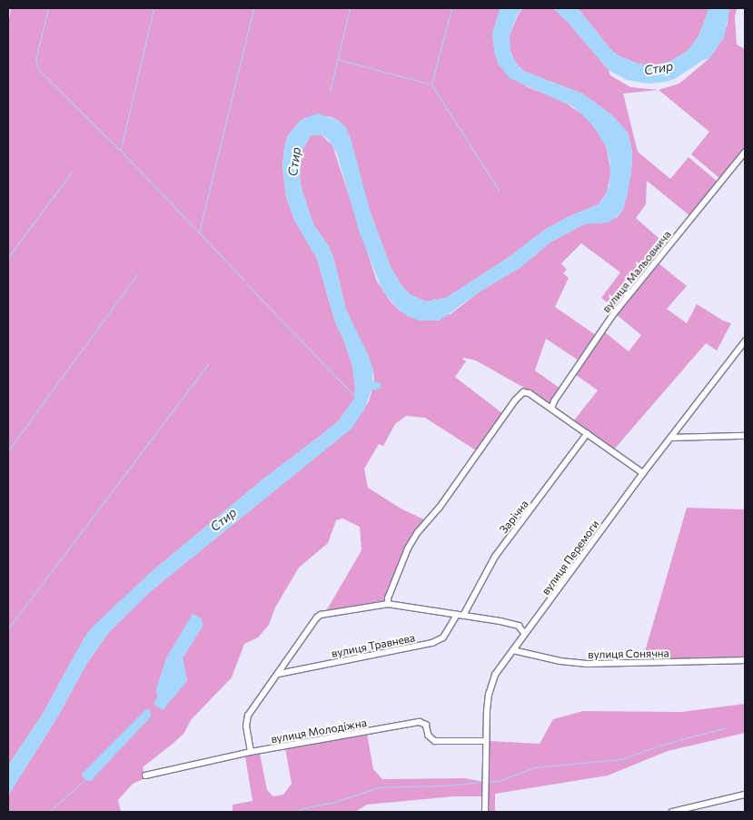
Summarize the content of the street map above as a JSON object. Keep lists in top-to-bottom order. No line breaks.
{"streets":{"street":["вулиця Мальовнича","Зарічна","вулиця Перемоги","вулиця Травнева","вулиця Сонячна","вулиця Молодіжна"]},"crossings":[["Зарічна","вулиця Травнева"],["вулиця Перемоги","вулиця Сонячна"],["вулиця Перемоги","вулиця Молодіжна"]],"water":["Стир"]}
